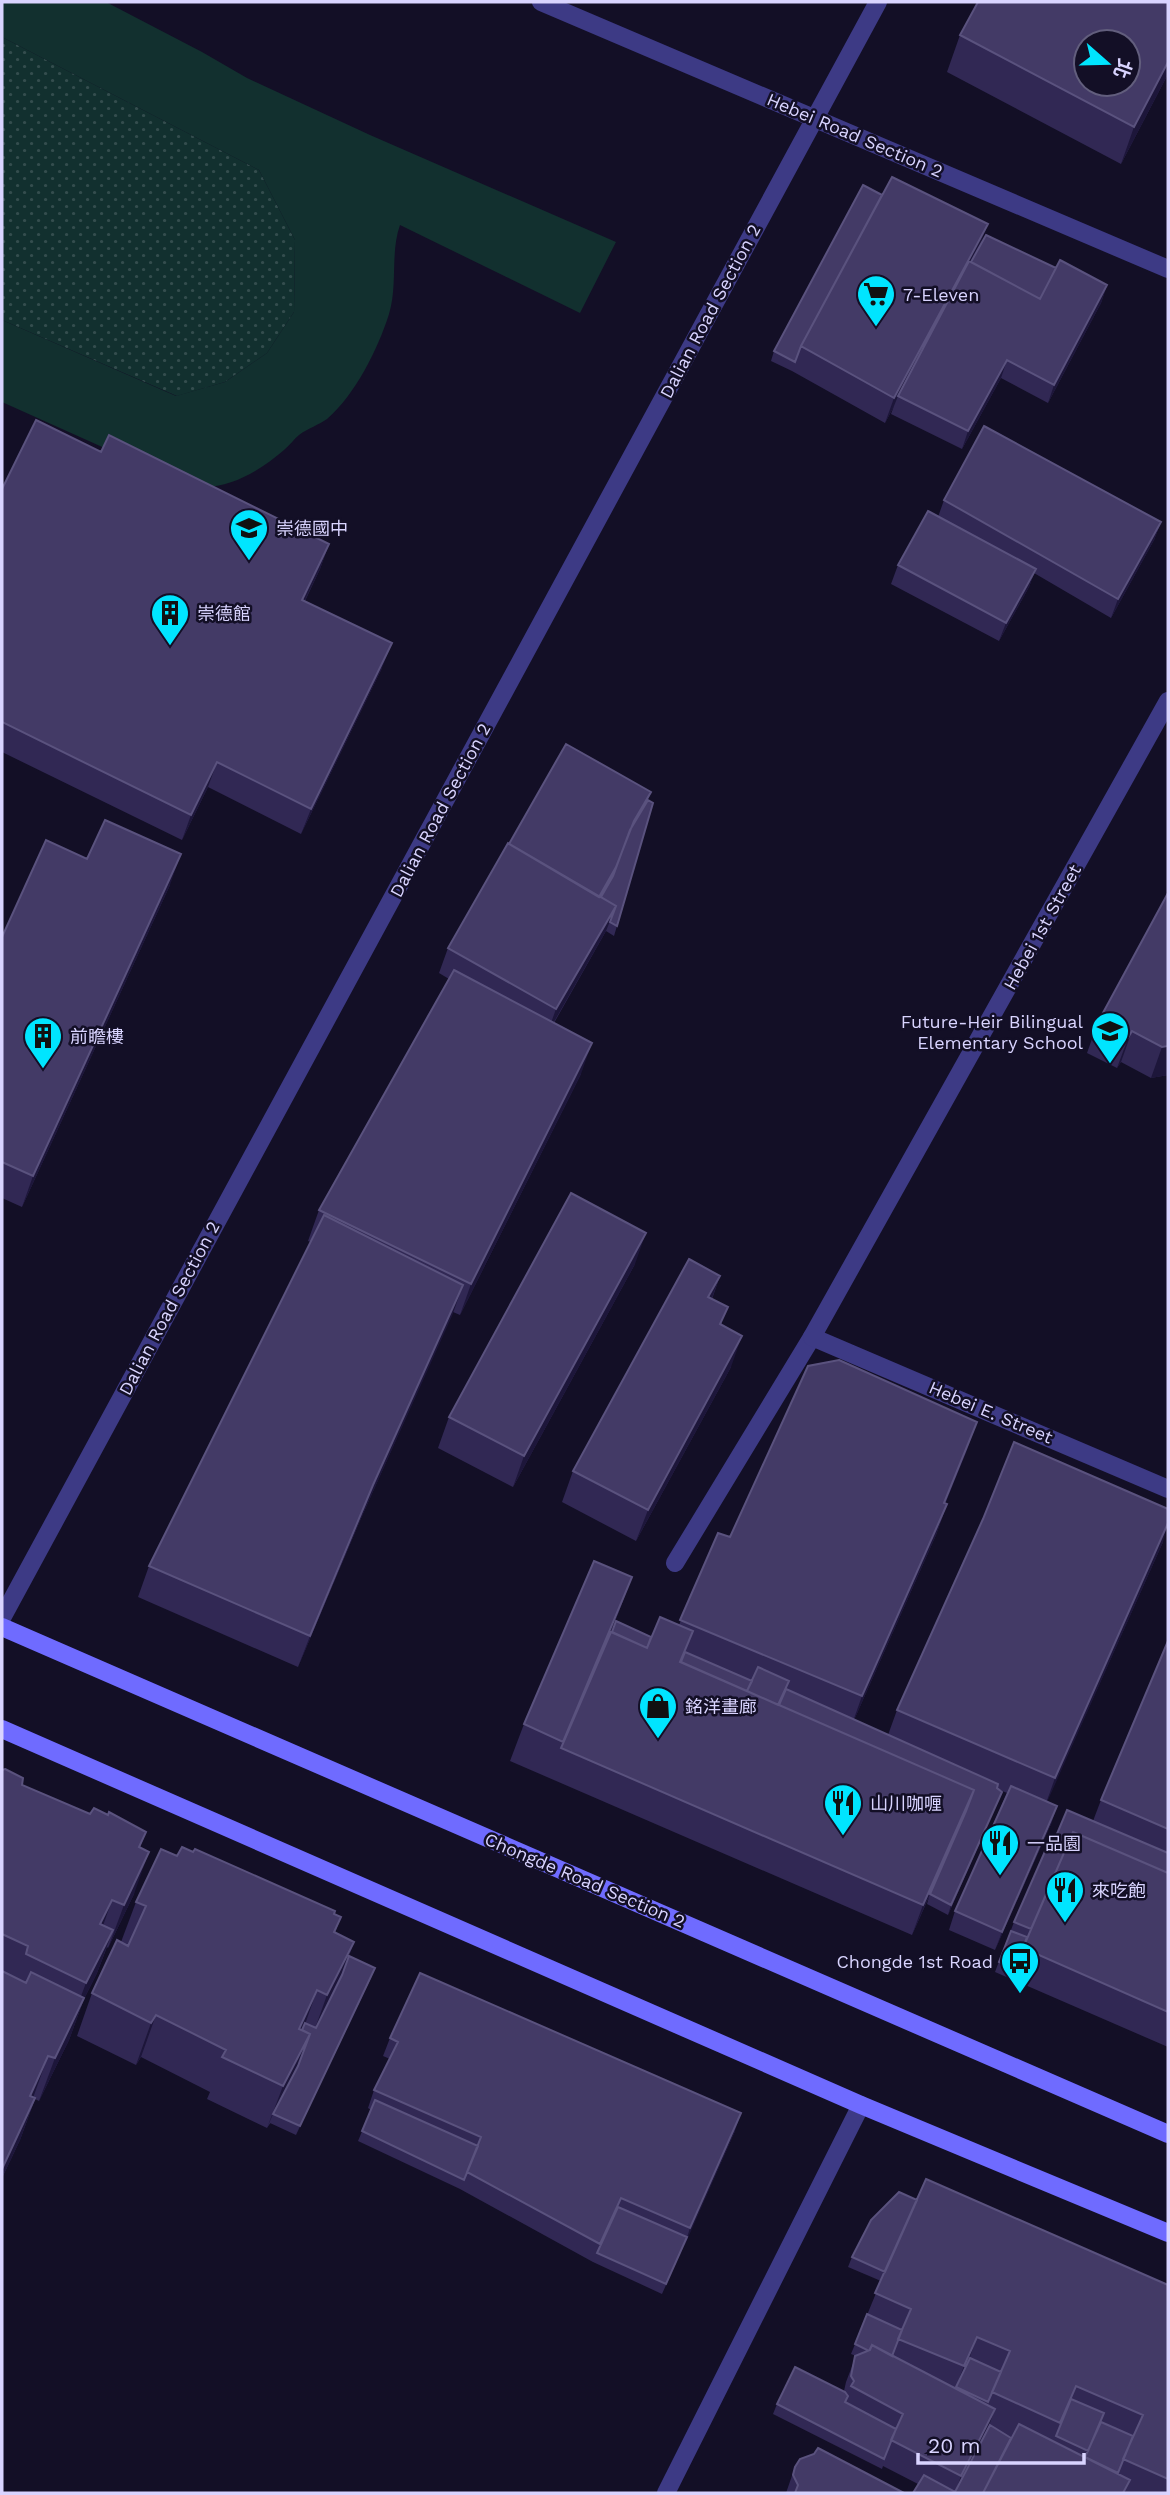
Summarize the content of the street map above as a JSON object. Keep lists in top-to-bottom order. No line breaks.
{"streets":{"main road":["Chongde Road Section 2"],"street":["Hebei Road Section 2","Dalian Road Section 2","Hebei 1st Street","Hebei E. Street"]},"crossings":[["Hebei Road Section 2","Dalian Road Section 2"],["Hebei 1st Street","Hebei E. Street"]],"places":{"supermarket":["7-Eleven"],"school or university":["崇德國中","Future-Heir Bilingual Elementary School"],"building":["崇德館","前瞻樓"],"shop":["銘洋畫廊"],"restaurant":["山川咖喱","一品園","來吃飽"],"bus stop":["Chongde 1st Road"]},"scale_bar":"20 m","north":"right"}
